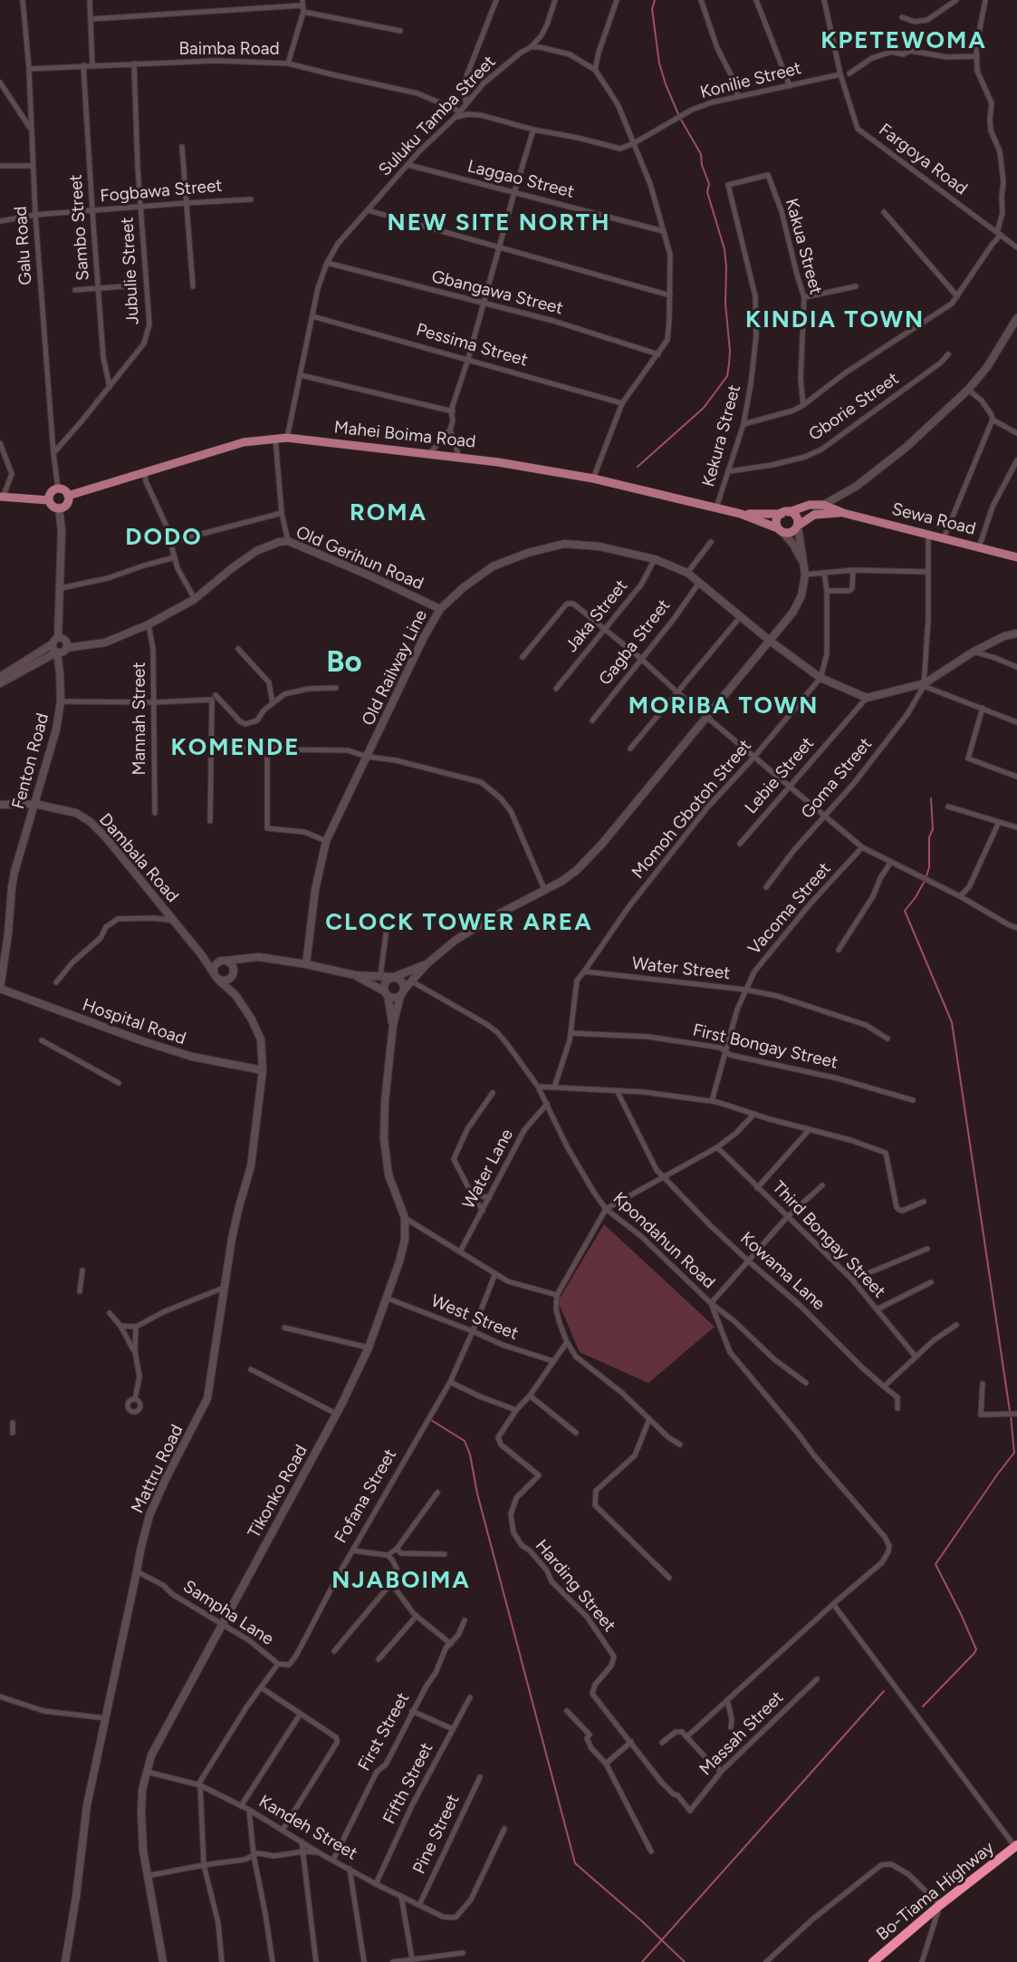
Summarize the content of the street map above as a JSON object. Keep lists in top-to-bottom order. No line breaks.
{"streets":{"highway":["Bo-Tiama Highway"],"main road":["Mahei Boima Road","Sewa Road"],"street":["Baimba Road","Konilie Street","Suluku Tamba Street","Fargoya Road","Laggao Street","Fogbawa Street","Sambo Street","Galu Road","Kakua Street","Jubulie Street","Gbangawa Street","Pessima Street","Gborie Street","Kekura Street","Old Gerihun Road","Jaka Street","Gagba Street","Old Railway Line","Mannah Street","Fenton Road","Lebie Street","Goma Street","Momoh Gbotoh Street","Dambala Road","Vacoma Street","Water Street","Hospital Road","First Bongay Street","Water Lane","Third Bongay Street","Kpondahun Road","Kowama Lane","West Street","Mattru Road","Tikonko Road","Fofana Street","Harding Street","Sampha Lane","First Street","Massah Street","Fifth Street","Kandeh Street","Pine Street"]},"crossings":[["Baimba Road","Suluku Tamba Street"],["Baimba Road","Sambo Street"],["Baimba Road","Galu Road"],["Baimba Road","Jubulie Street"],["Konilie Street","Fargoya Road"],["Suluku Tamba Street","Laggao Street"],["Suluku Tamba Street","Gbangawa Street"],["Suluku Tamba Street","Pessima Street"],["Suluku Tamba Street","Mahei Boima Road"],["Fogbawa Street","Sambo Street"],["Fogbawa Street","Galu Road"],["Fogbawa Street","Jubulie Street"],["Sambo Street","Jubulie Street"],["Galu Road","Jubulie Street"],["Galu Road","Mahei Boima Road"],["Galu Road","Fenton Road"],["Kakua Street","Kekura Street"],["Gborie Street","Kekura Street"],["Mahei Boima Road","Kekura Street"],["Mahei Boima Road","Fenton Road"],["Old Gerihun Road","Old Railway Line"],["Old Gerihun Road","Mannah Street"],["Old Gerihun Road","Fenton Road"],["Jaka Street","Old Railway Line"],["Gagba Street","Old Railway Line"],["Old Railway Line","Lebie Street"],["Old Railway Line","Momoh Gbotoh Street"],["Fenton Road","Dambala Road"],["Fenton Road","Hospital Road"],["Momoh Gbotoh Street","Water Street"],["Dambala Road","Mattru Road"],["Vacoma Street","Water Street"],["Vacoma Street","First Bongay Street"],["Hospital Road","Mattru Road"],["Water Lane","Kpondahun Road"],["West Street","Tikonko Road"],["West Street","Fofana Street"],["West Street","Harding Street"],["Mattru Road","Sampha Lane"],["Tikonko Road","Sampha Lane"],["Tikonko Road","Kandeh Street"],["Fofana Street","Sampha Lane"],["Harding Street","Massah Street"],["Sampha Lane","Kandeh Street"],["First Street","Kandeh Street"],["Fifth Street","Kandeh Street"],["Kandeh Street","Pine Street"]],"districts":["KPETEWOMA","NEW SITE NORTH","KINDIA TOWN","ROMA","DODO","Bo","MORIBA TOWN","KOMENDE","CLOCK TOWER AREA","NJABOIMA"]}
